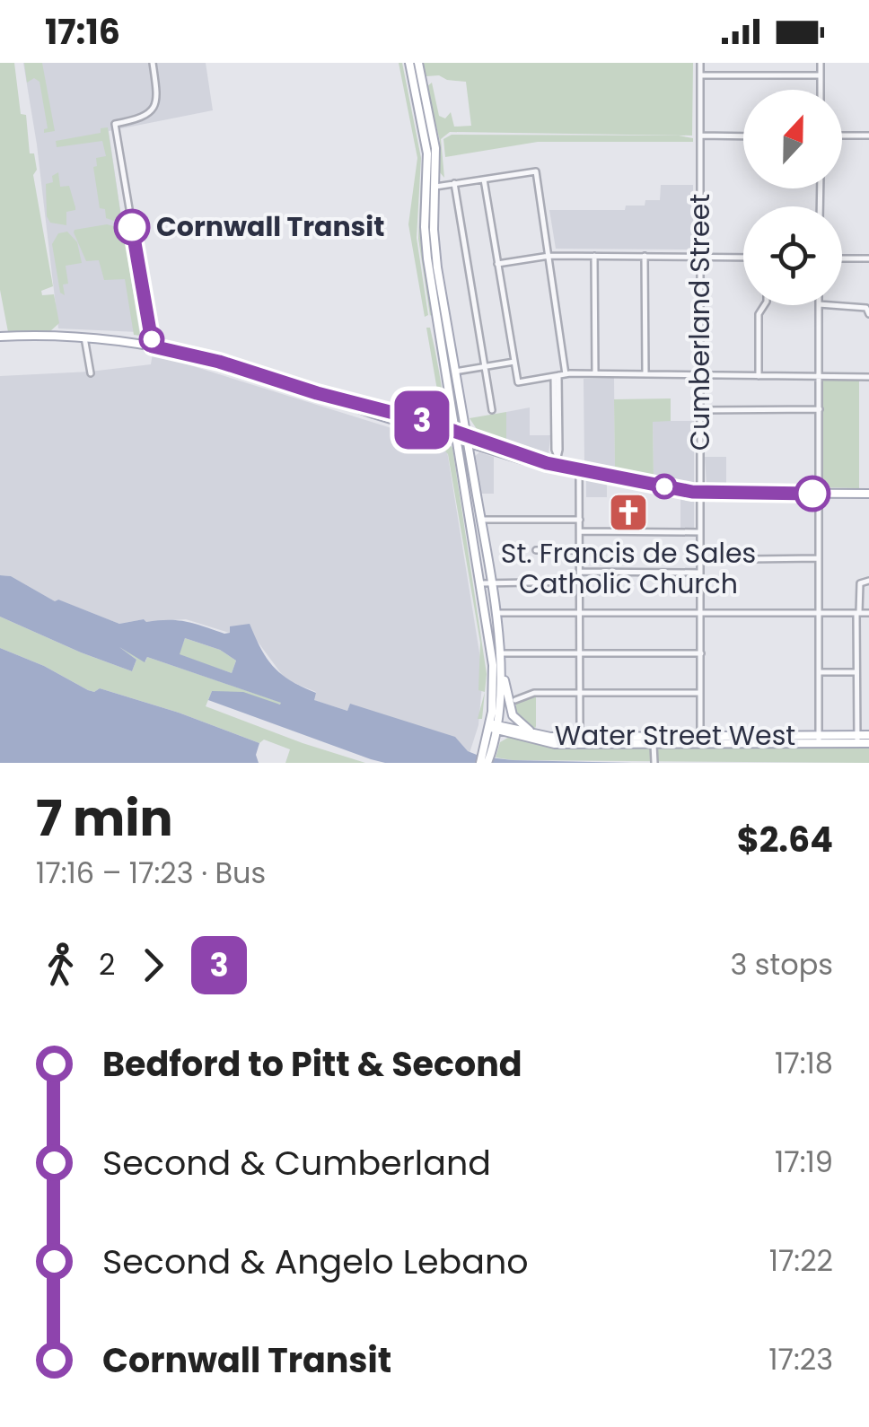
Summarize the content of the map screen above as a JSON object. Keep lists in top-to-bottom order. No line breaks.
{"streets":{"main road":["Water Street West"],"street":["Cumberland Street"]},"crossings":[["Cumberland Street","Water Street West"]],"places":{"other":["Cornwall Transit"],"church":["St. Francis de Sales Catholic Church"]},"lines":["bus line 3"],"north":"top","page":{"status":"17:16","on_map":"3","heading":["7 min","17:16 – 17:23 · Bus","$2.64"],"legs":["2","3","3 stops"],"list":[{"name":"Bedford to Pitt & Second","value":"17:18"},{"name":"Second & Cumberland","value":"17:19"},{"name":"Second & Angelo Lebano","value":"17:22"},{"name":"Cornwall Transit","value":"17:23"}]}}
